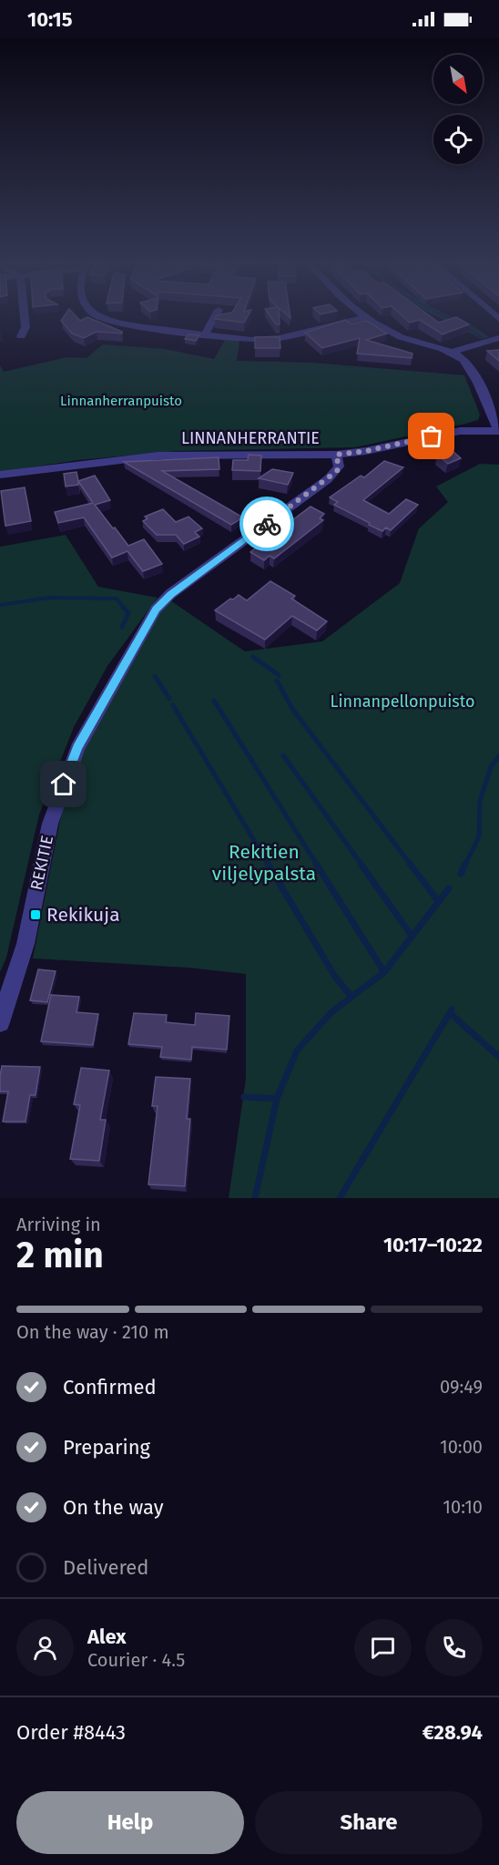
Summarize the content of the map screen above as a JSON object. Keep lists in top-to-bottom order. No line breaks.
{"streets":{"street":["LINNANHERRANTIE","REKITIE"]},"crossings":[["LINNANHERRANTIE","REKITIE"]],"parks":["Linnanherranpuisto","Linnanpellonpuisto","Rekitien viljelypalsta"],"places":{"transit":["Rekikuja"]},"north":"bottom right","page":{"status":"10:15","heading":["2 min","Arriving in","10:17–10:22"],"panel":["Alex","Courier · 4.5","Order #8443","€28.94"],"bar":"On the way · 210 m","list":[["Confirmed","09:49"],["Preparing","10:00"],["On the way","10:10"],"Delivered"],"buttons":["Help","Share"]}}
